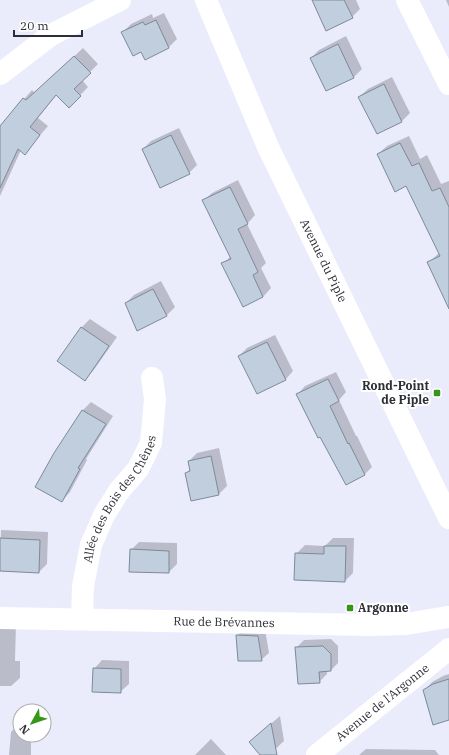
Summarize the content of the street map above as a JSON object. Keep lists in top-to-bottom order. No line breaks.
{"streets":{"street":["Avenue du Piple","Allée des Bois des Chênes","Rue de Brévannes","Avenue de l'Argonne"]},"crossings":[["Allée des Bois des Chênes","Rue de Brévannes"]],"places":{"transit":["Rond-Point de Piple","Argonne"]},"scale_bar":"20 m","north":"bottom left"}
